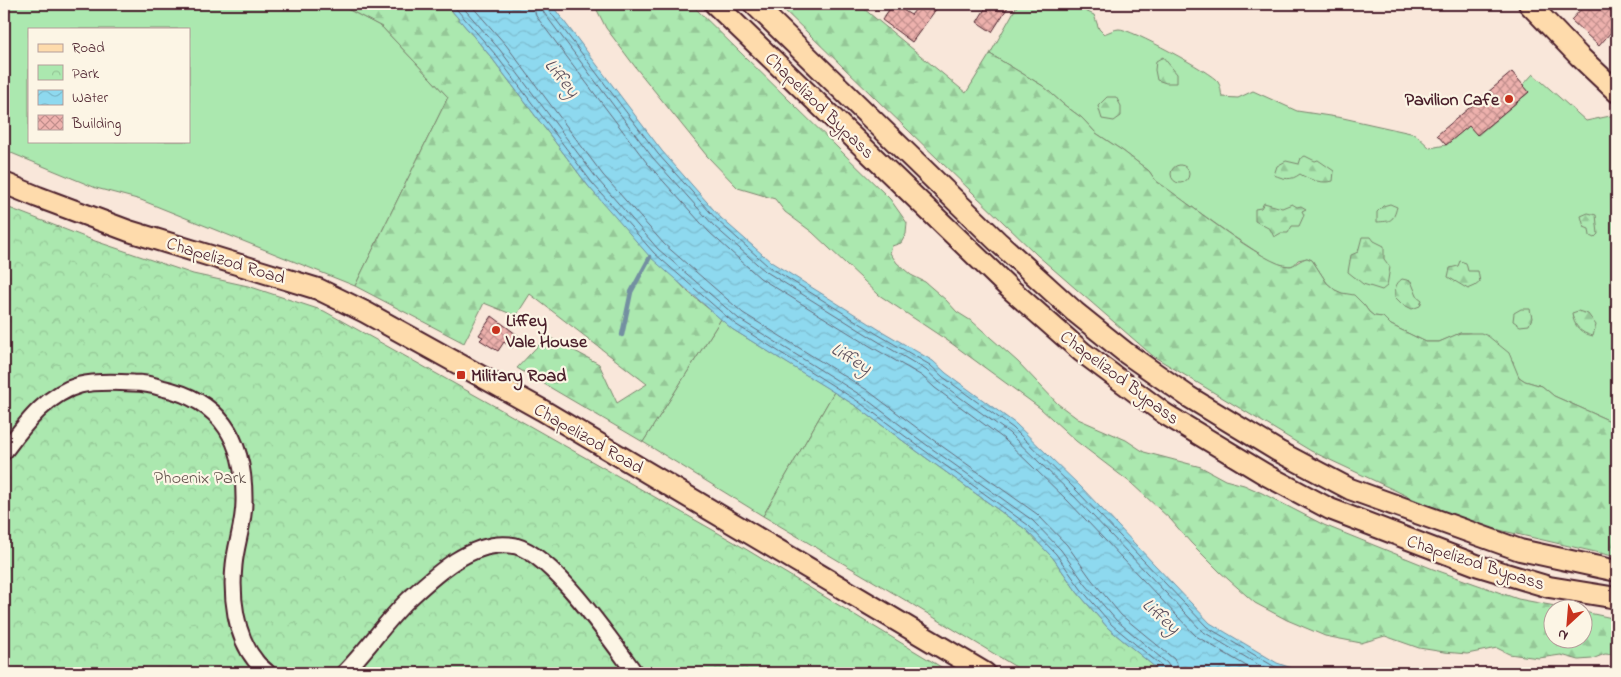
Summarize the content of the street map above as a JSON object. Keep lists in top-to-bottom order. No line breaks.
{"streets":{"main road":["Chapelizod Bypass","Chapelizod Road"]},"water":["Liffey"],"parks":["Phoenix Park"],"places":{"other":["Pavilion Cafe","Liffey Vale House"],"transit":["Military Road"]},"legend":["Road","Park","Water","Building"],"north":"bottom left"}
